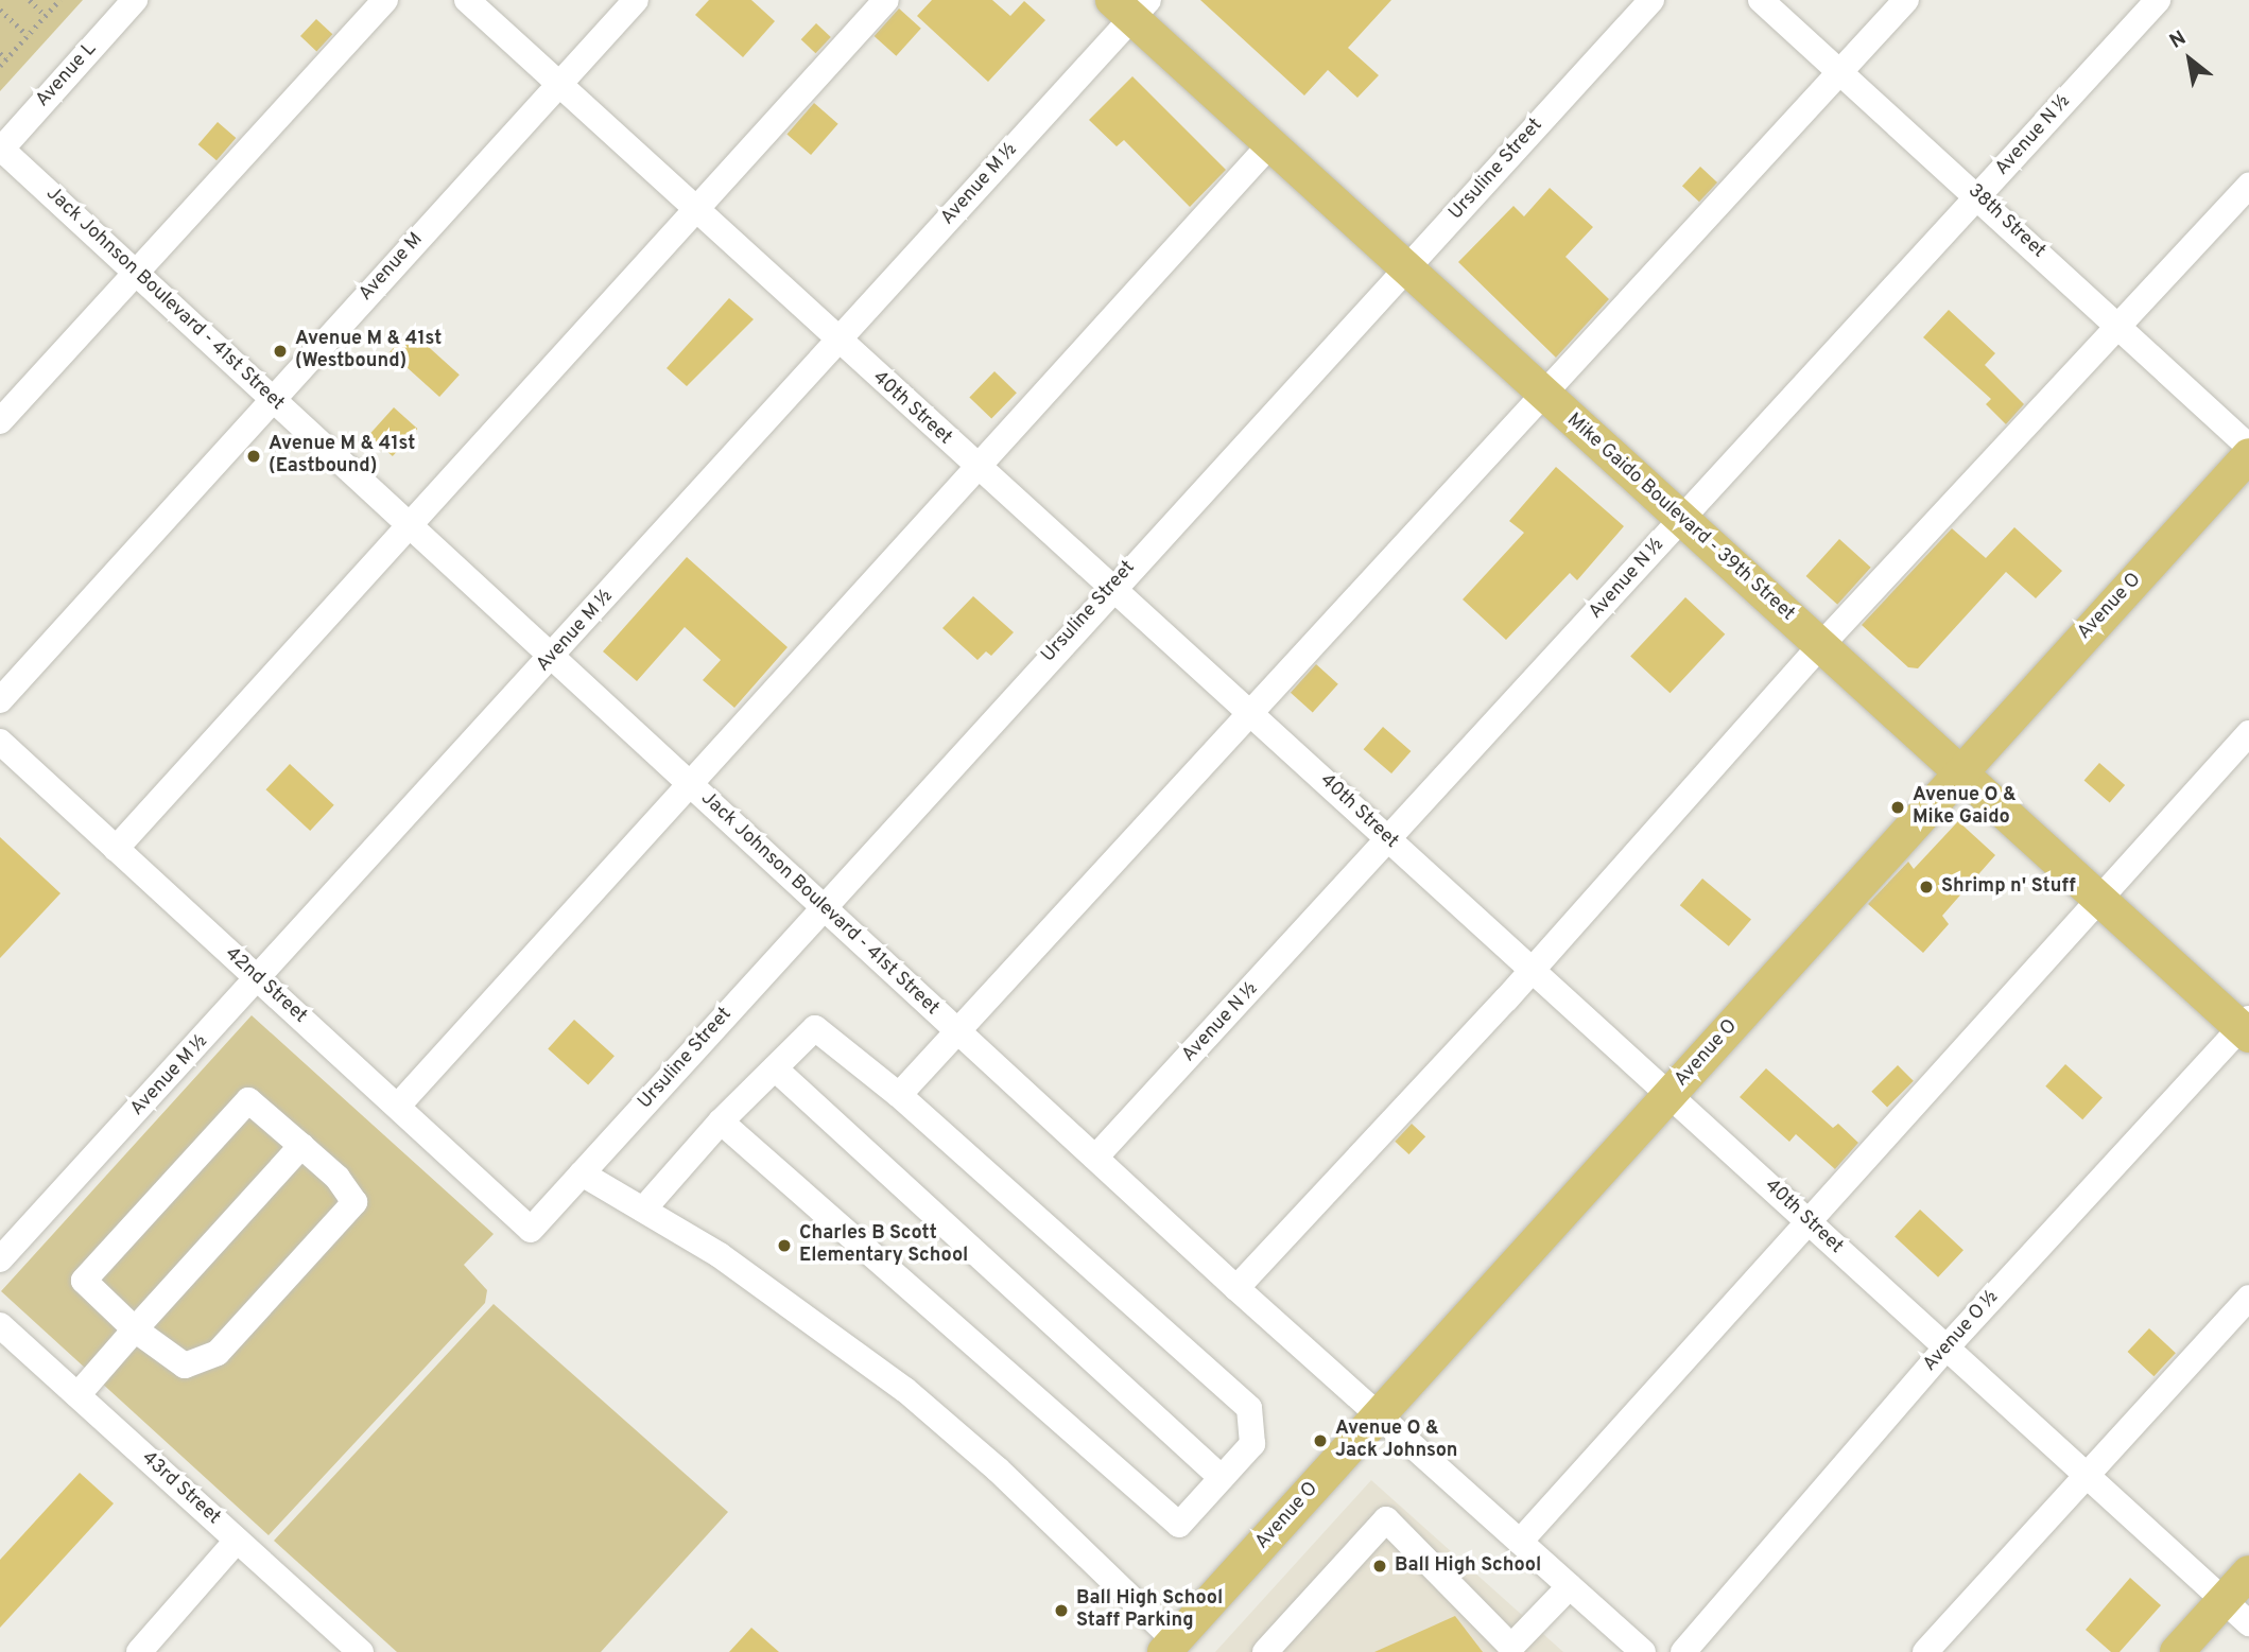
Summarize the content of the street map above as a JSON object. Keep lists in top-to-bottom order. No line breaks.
{"streets":{"main road":["Mike Gaido Boulevard - 39th Street","Avenue O"],"street":["Avenue L","Avenue N ½","Ursuline Street","Avenue M ½","38th Street","Avenue M","Jack Johnson Boulevard - 41st Street","40th Street","42nd Street","Avenue O ½","43rd Street"]},"crossings":[["Avenue L","Jack Johnson Boulevard - 41st Street"],["Avenue N ½","38th Street"],["Avenue N ½","Jack Johnson Boulevard - 41st Street"],["Avenue N ½","40th Street"],["Avenue N ½","Mike Gaido Boulevard - 39th Street"],["Ursuline Street","Jack Johnson Boulevard - 41st Street"],["Ursuline Street","40th Street"],["Ursuline Street","Mike Gaido Boulevard - 39th Street"],["Ursuline Street","42nd Street"],["Avenue M ½","Jack Johnson Boulevard - 41st Street"],["Avenue M ½","40th Street"],["Avenue M ½","Mike Gaido Boulevard - 39th Street"],["Avenue M ½","42nd Street"],["Avenue M","Jack Johnson Boulevard - 41st Street"],["Avenue M","40th Street"],["Jack Johnson Boulevard - 41st Street","Avenue O"],["40th Street","Avenue O"],["40th Street","Avenue O ½"],["Mike Gaido Boulevard - 39th Street","Avenue O"],["Mike Gaido Boulevard - 39th Street","Avenue O ½"]],"places":["Avenue M & 41st (Westbound)","Avenue M & 41st (Eastbound)","Avenue O & Mike Gaido","Shrimp n' Stuff","Charles B Scott Elementary School","Avenue O & Jack Johnson","Ball High School","Ball High School Staff Parking"],"north":"top left"}
